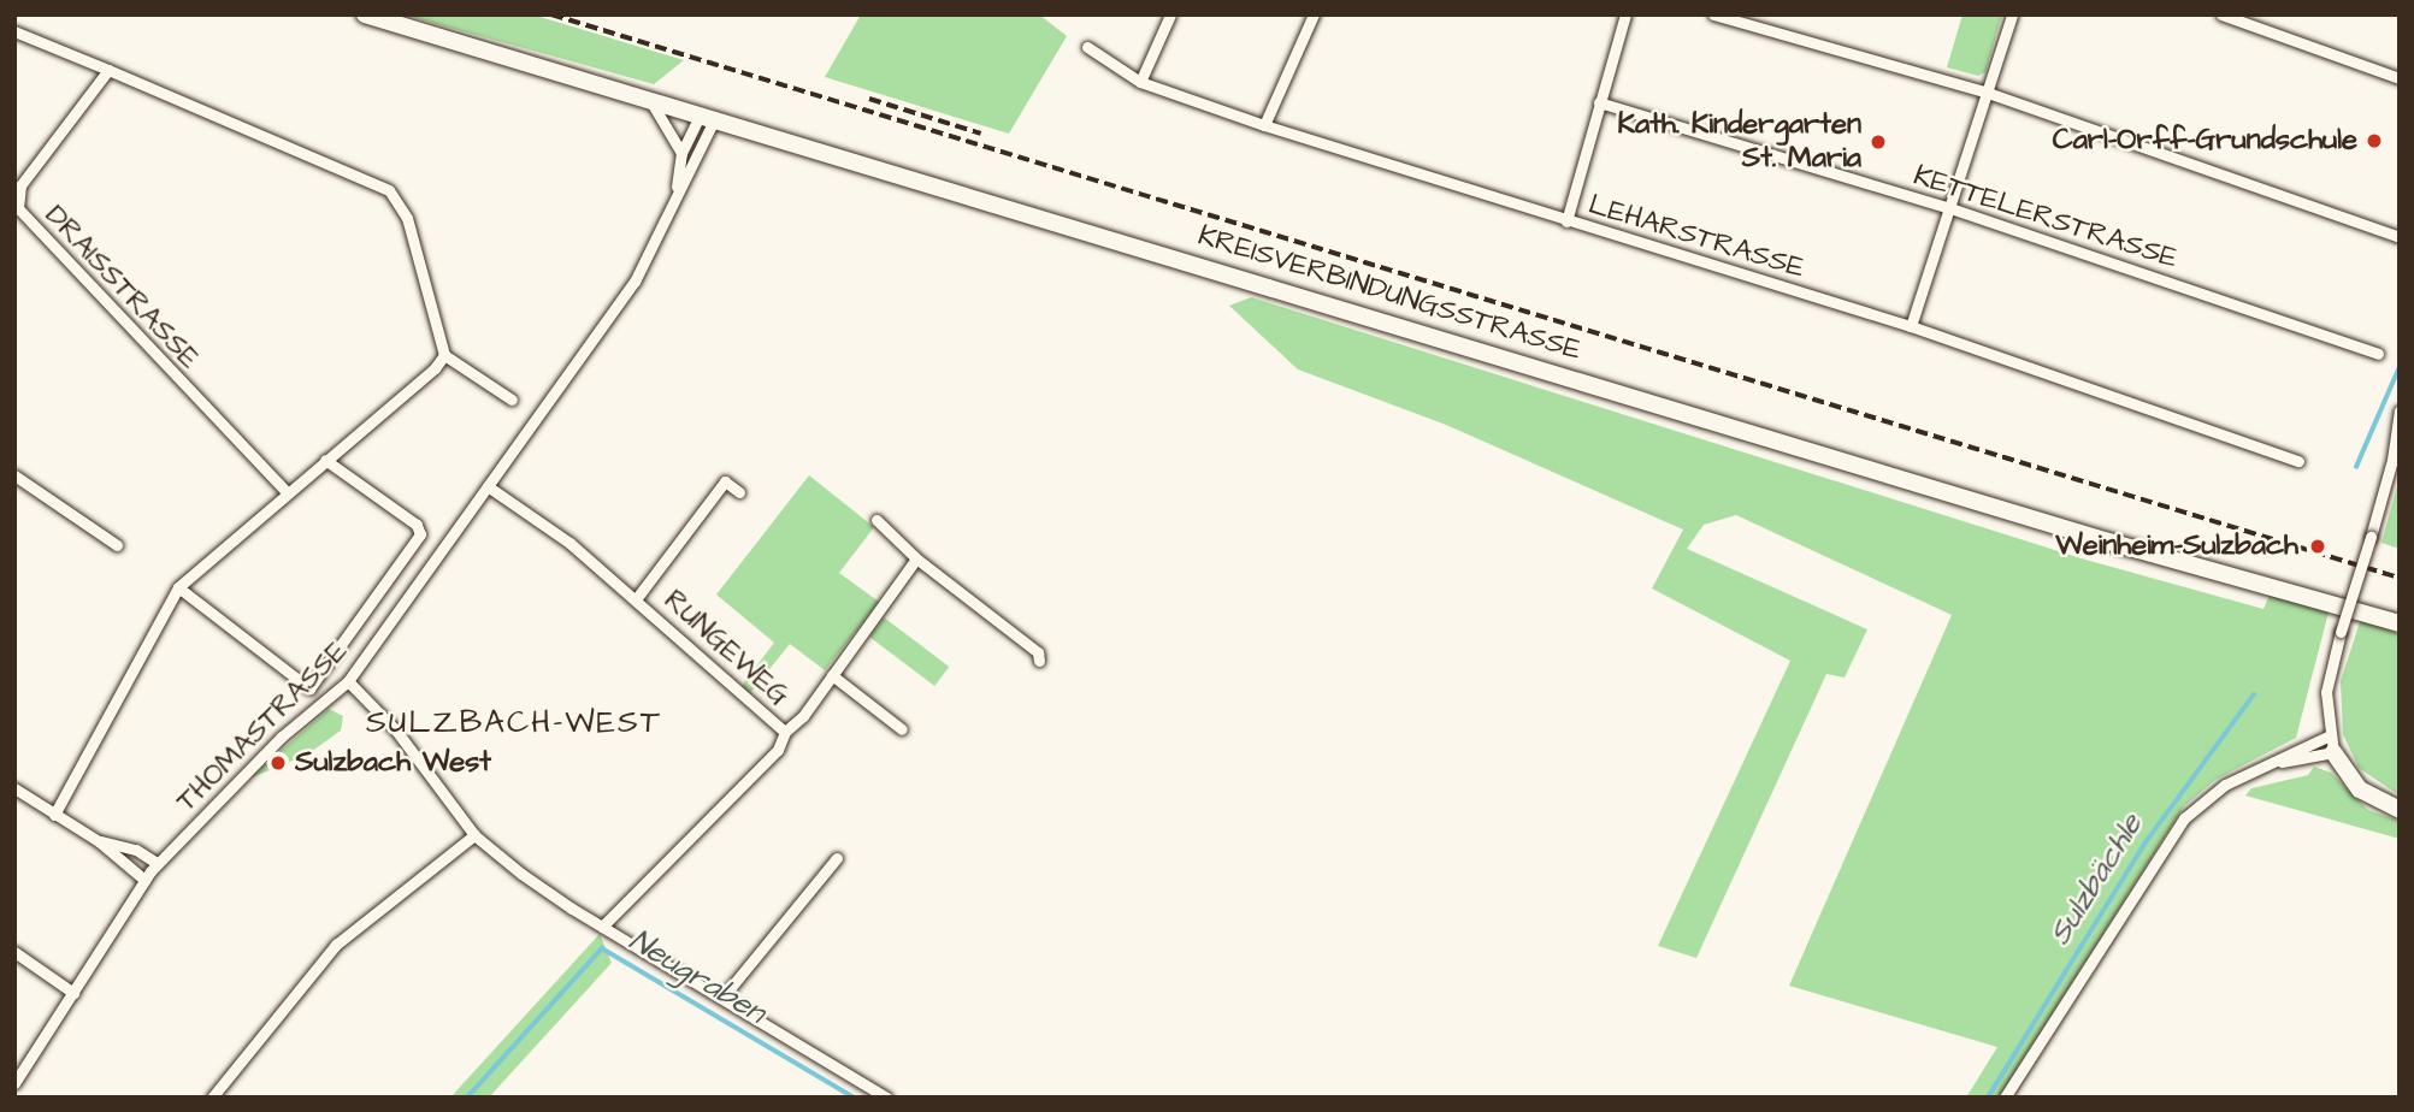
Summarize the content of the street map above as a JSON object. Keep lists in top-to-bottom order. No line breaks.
{"streets":{"main road":["KREISVERBINDUNGSSTRASSE"],"street":["KETTELERSTRASSE","LEHARSTRASSE","DRAISSTRASSE","RUNGEWEG","THOMASTRASSE"]},"crossings":[["RUNGEWEG","THOMASTRASSE"]],"districts":["SULZBACH-WEST"],"water":["Sulzbächle","Neugraben"],"places":["Carl-Orff-Grundschule","Kath. Kindergarten St. Maria","Weinheim-Sulzbach","Sulzbach West"]}
